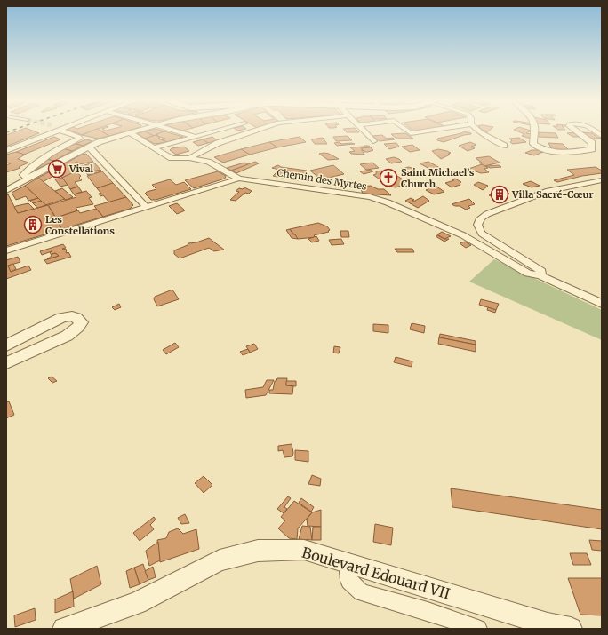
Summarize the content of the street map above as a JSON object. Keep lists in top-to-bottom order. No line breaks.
{"streets":{"street":["Chemin des Myrtes","Boulevard Edouard VII"]},"places":{"supermarket":["Vival"],"church":["Saint Michael’s Church"],"building":["Villa Sacré-Cœur","Les Constellations"]}}
